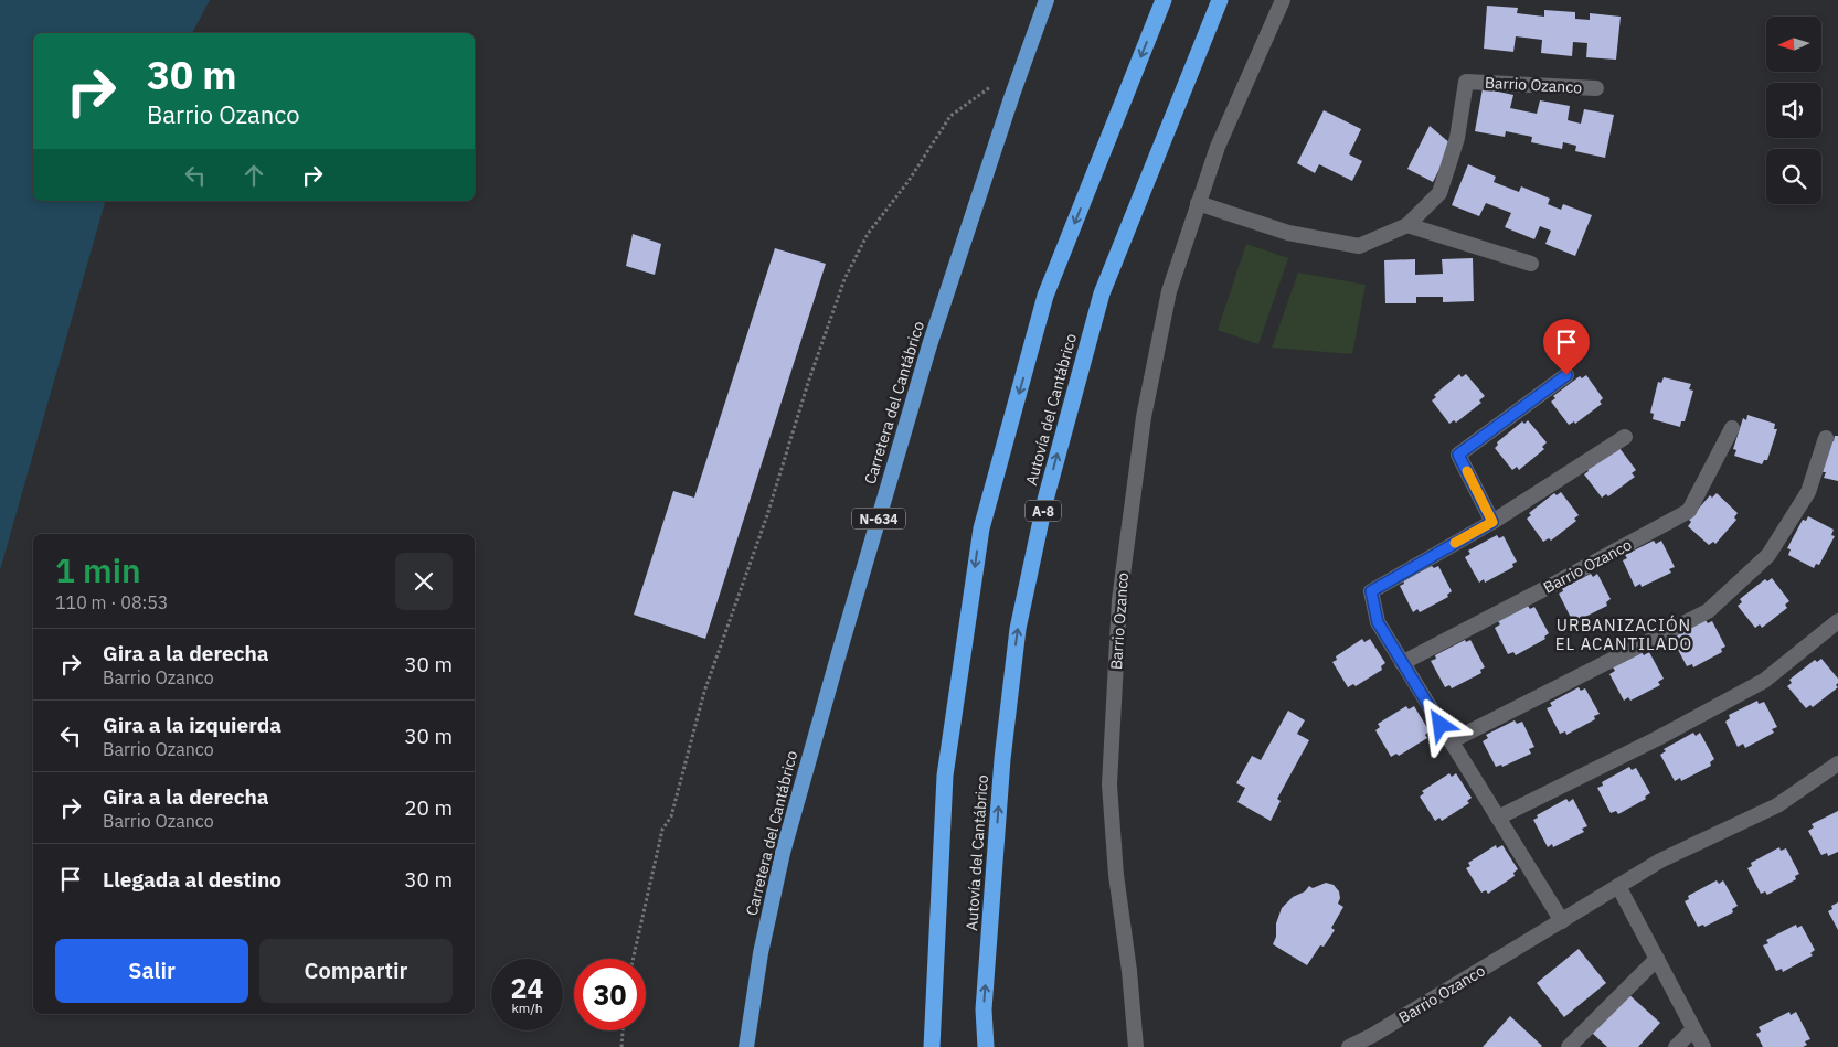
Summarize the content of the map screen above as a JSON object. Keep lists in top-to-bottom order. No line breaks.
{"streets":{"highway":["Carretera del Cantábrico","Autovía del Cantábrico","A-8","N-634"],"street":["Barrio Ozanco"]},"districts":["URBANIZACIÓN EL ACANTILADO"],"north":"left","page":{"turn":["30 m","Barrio Ozanco"],"heading":["1 min","110 m · 08:53"],"list":[{"name":"Gira a la derecha","note":"Barrio Ozanco","value":"30 m"},{"name":"Gira a la izquierda","note":"Barrio Ozanco","value":"30 m"},{"name":"Gira a la derecha","note":"Barrio Ozanco","value":"20 m"},{"name":"Llegada al destino","value":"30 m"}],"buttons":["Salir","Compartir"],"speed":"24 km/h","limit":"30"}}
